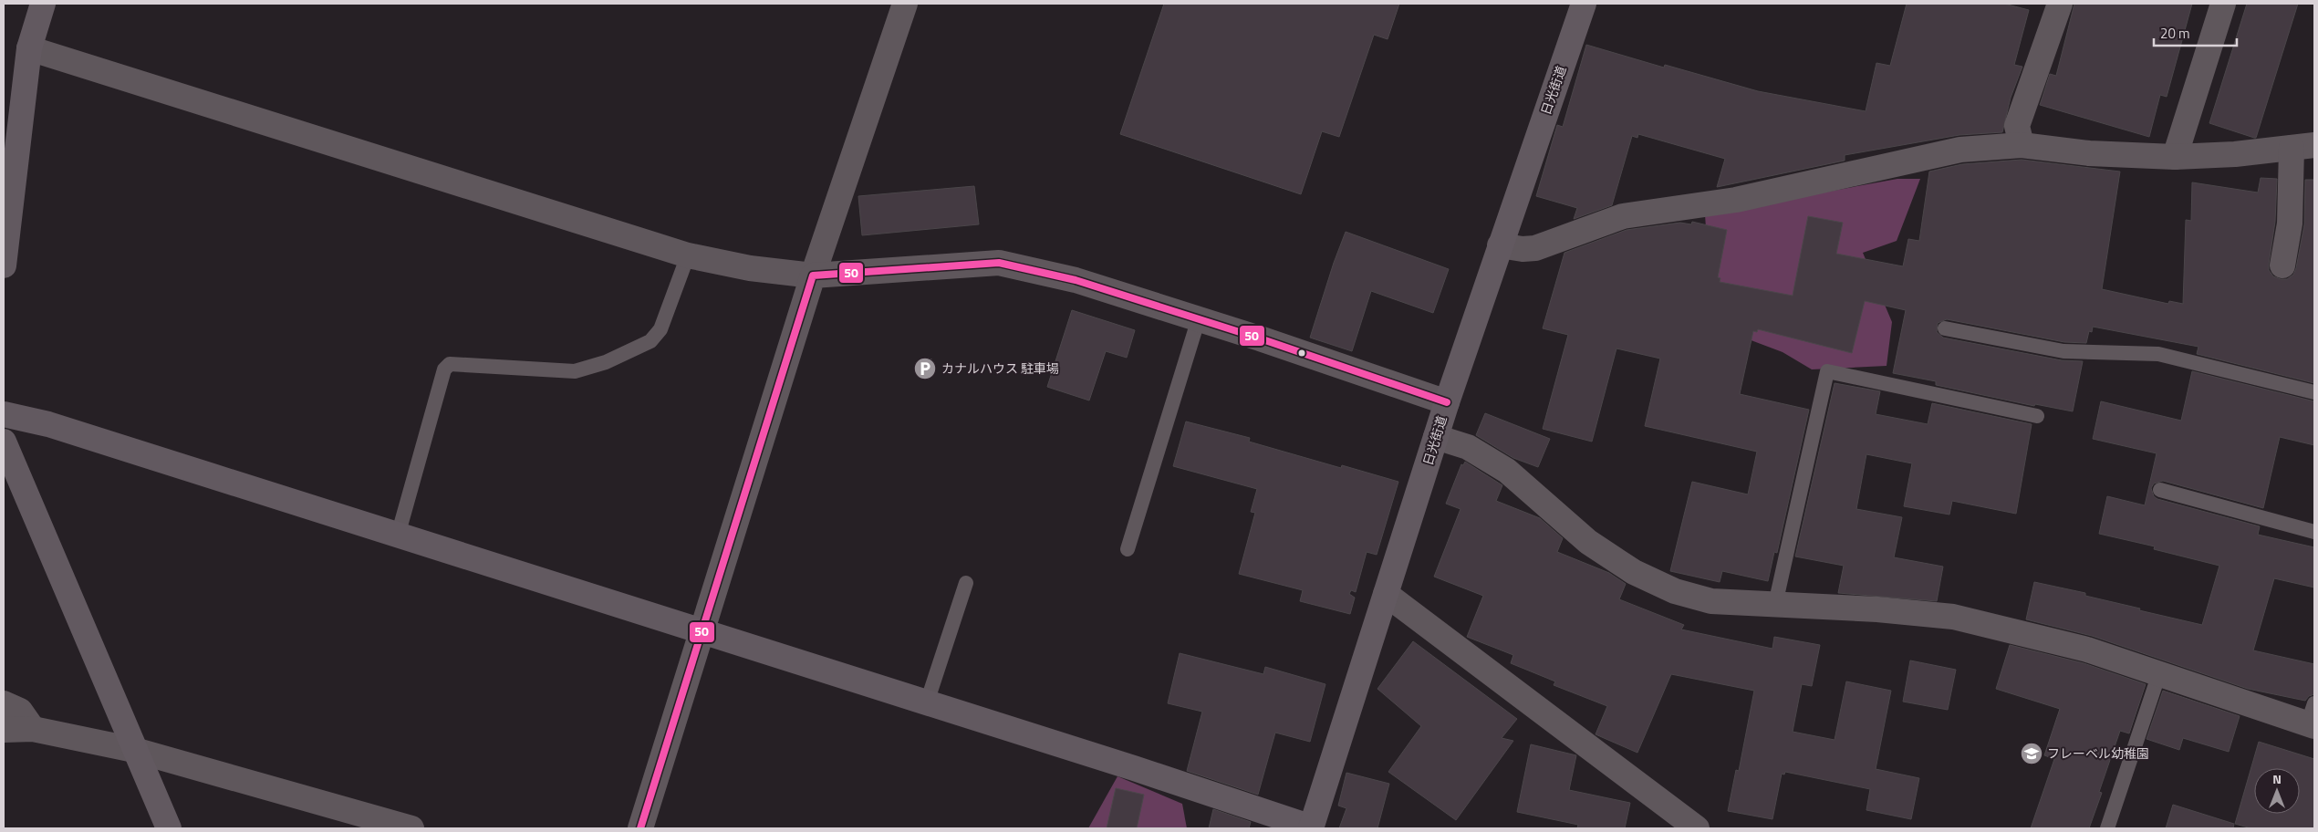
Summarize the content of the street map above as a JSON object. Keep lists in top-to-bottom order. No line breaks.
{"streets":{"street":["日光街道"]},"places":{"parking":["カナルハウス 駐車場"],"school or university":["フレーベル幼稚園"]},"lines":["transit line 50"],"scale_bar":"20 m","north":"top"}
